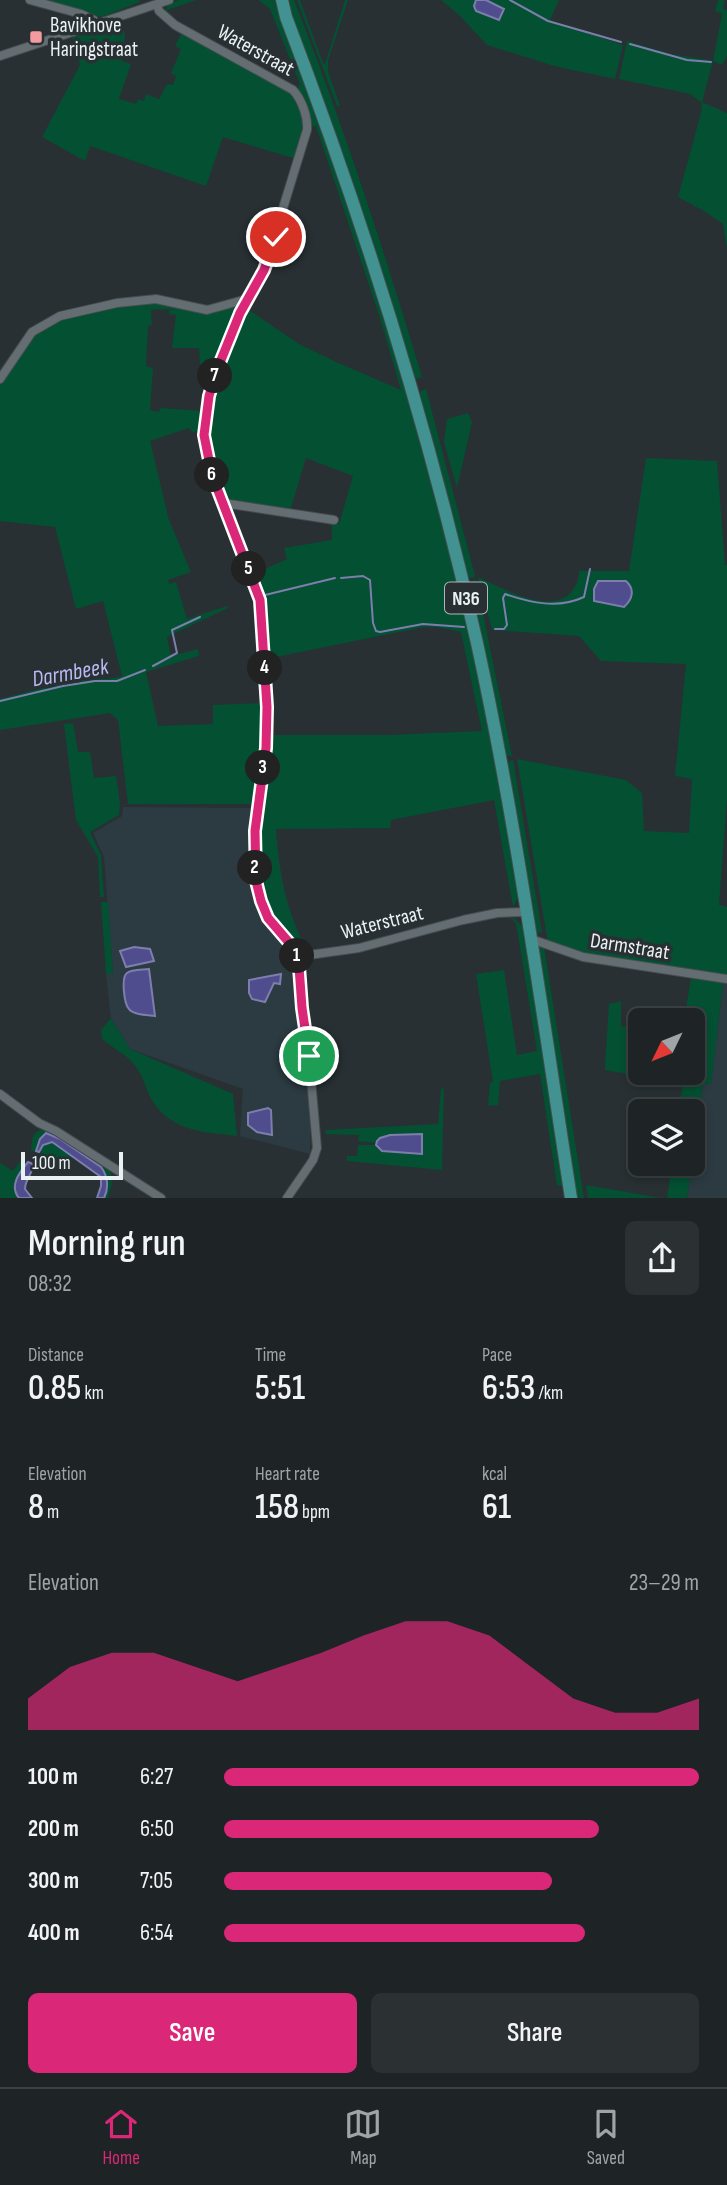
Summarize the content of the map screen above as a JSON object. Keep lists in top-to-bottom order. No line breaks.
{"streets":{"main road":["N36"],"street":["Waterstraat","Darmstraat"]},"crossings":[["Waterstraat","N36"],["N36","Darmstraat"]],"water":["Darmbeek"],"places":{"transit":["Bavikhove Haringstraat"]},"scale_bar":"100 m","north":"bottom left","page":{"pins":["7","6","5","4","3","2","1"],"scale":"100 m","heading":["Morning run","08:32"],"stats":[["Distance","0.85 km"],["Time","5:51"],["Pace","6:53 /km"],["Elevation","8 m"],["Heart rate","158 bpm"],["kcal","61"]],"chart":["Elevation","23–29 m"],"list":[{"name":"100 m","note":"6:27"},{"name":"200 m","note":"6:50"},{"name":"300 m","note":"7:05"},{"name":"400 m","note":"6:54"}],"buttons":["Save","Share"],"tabs":["Home","Map","Saved"]}}
